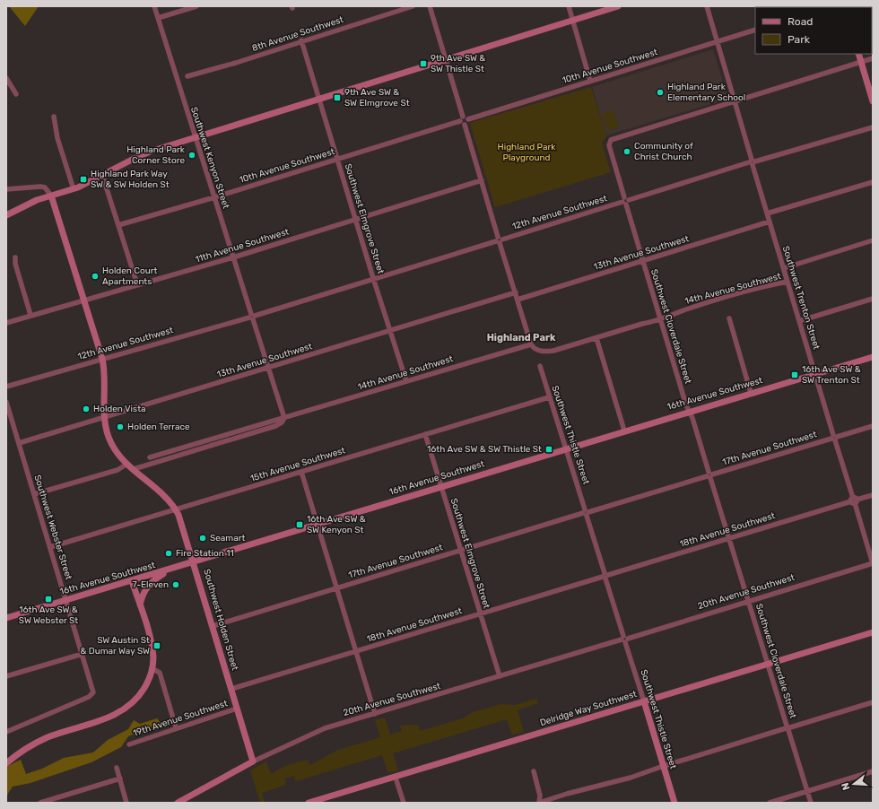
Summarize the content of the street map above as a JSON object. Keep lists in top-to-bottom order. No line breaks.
{"streets":{"street":["8th Avenue Southwest","10th Avenue Southwest","Southwest Kenyon Street","12th Avenue Southwest","Southwest Elmgrove Street","11th Avenue Southwest","13th Avenue Southwest","14th Avenue Southwest","Southwest Trenton Street","Southwest Cloverdale Street","16th Avenue Southwest","Southwest Thistle Street","17th Avenue Southwest","15th Avenue Southwest","Southwest Webster Street","18th Avenue Southwest","20th Avenue Southwest","Southwest Holden Street","Delridge Way Southwest","19th Avenue Southwest"]},"crossings":[["8th Avenue Southwest","Southwest Elmgrove Street"],["10th Avenue Southwest","Southwest Kenyon Street"],["10th Avenue Southwest","Southwest Elmgrove Street"],["10th Avenue Southwest","Southwest Trenton Street"],["Southwest Kenyon Street","12th Avenue Southwest"],["Southwest Kenyon Street","11th Avenue Southwest"],["Southwest Kenyon Street","13th Avenue Southwest"],["Southwest Kenyon Street","14th Avenue Southwest"],["12th Avenue Southwest","Southwest Elmgrove Street"],["12th Avenue Southwest","Southwest Trenton Street"],["12th Avenue Southwest","Southwest Cloverdale Street"],["12th Avenue Southwest","Southwest Holden Street"],["Southwest Elmgrove Street","11th Avenue Southwest"],["Southwest Elmgrove Street","13th Avenue Southwest"],["Southwest Elmgrove Street","14th Avenue Southwest"],["Southwest Elmgrove Street","16th Avenue Southwest"],["Southwest Elmgrove Street","17th Avenue Southwest"],["Southwest Elmgrove Street","15th Avenue Southwest"],["Southwest Elmgrove Street","18th Avenue Southwest"],["Southwest Elmgrove Street","20th Avenue Southwest"],["11th Avenue Southwest","Southwest Holden Street"],["13th Avenue Southwest","Southwest Trenton Street"],["13th Avenue Southwest","Southwest Cloverdale Street"],["13th Avenue Southwest","Southwest Webster Street"],["13th Avenue Southwest","Southwest Holden Street"],["14th Avenue Southwest","Southwest Trenton Street"],["14th Avenue Southwest","Southwest Cloverdale Street"],["14th Avenue Southwest","Southwest Holden Street"],["Southwest Trenton Street","Southwest Cloverdale Street"],["Southwest Trenton Street","16th Avenue Southwest"],["Southwest Trenton Street","17th Avenue Southwest"],["Southwest Trenton Street","18th Avenue Southwest"],["Southwest Trenton Street","20th Avenue Southwest"],["Southwest Cloverdale Street","16th Avenue Southwest"],["Southwest Cloverdale Street","17th Avenue Southwest"],["Southwest Cloverdale Street","18th Avenue Southwest"],["Southwest Cloverdale Street","20th Avenue Southwest"],["Southwest Cloverdale Street","Delridge Way Southwest"],["16th Avenue Southwest","Southwest Thistle Street"],["16th Avenue Southwest","Southwest Webster Street"],["16th Avenue Southwest","Southwest Holden Street"],["Southwest Thistle Street","17th Avenue Southwest"],["Southwest Thistle Street","15th Avenue Southwest"],["Southwest Thistle Street","18th Avenue Southwest"],["Southwest Thistle Street","20th Avenue Southwest"],["Southwest Thistle Street","Delridge Way Southwest"],["17th Avenue Southwest","Southwest Holden Street"],["15th Avenue Southwest","Southwest Webster Street"],["15th Avenue Southwest","Southwest Holden Street"],["18th Avenue Southwest","Southwest Holden Street"],["20th Avenue Southwest","Southwest Holden Street"],["Southwest Holden Street","19th Avenue Southwest"]],"districts":["Highland Park"],"parks":["Highland Park Playground"],"places":{"transit":["9th Ave SW & SW Thistle St","9th Ave SW & SW Elmgrove St","Highland Park Way SW & SW Holden St","16th Ave SW & SW Trenton St","16th Ave SW & SW Thistle St","16th Ave SW & SW Kenyon St","16th Ave SW & SW Webster St","SW Austin St & Dumar Way SW"],"other":["Highland Park Elementary School","Community of Christ Church","Highland Park Corner Store","Holden Court Apartments","Holden Vista","Holden Terrace","Seamart","Fire Station 11","7-Eleven"]},"legend":["Road","Park"],"north":"left"}
